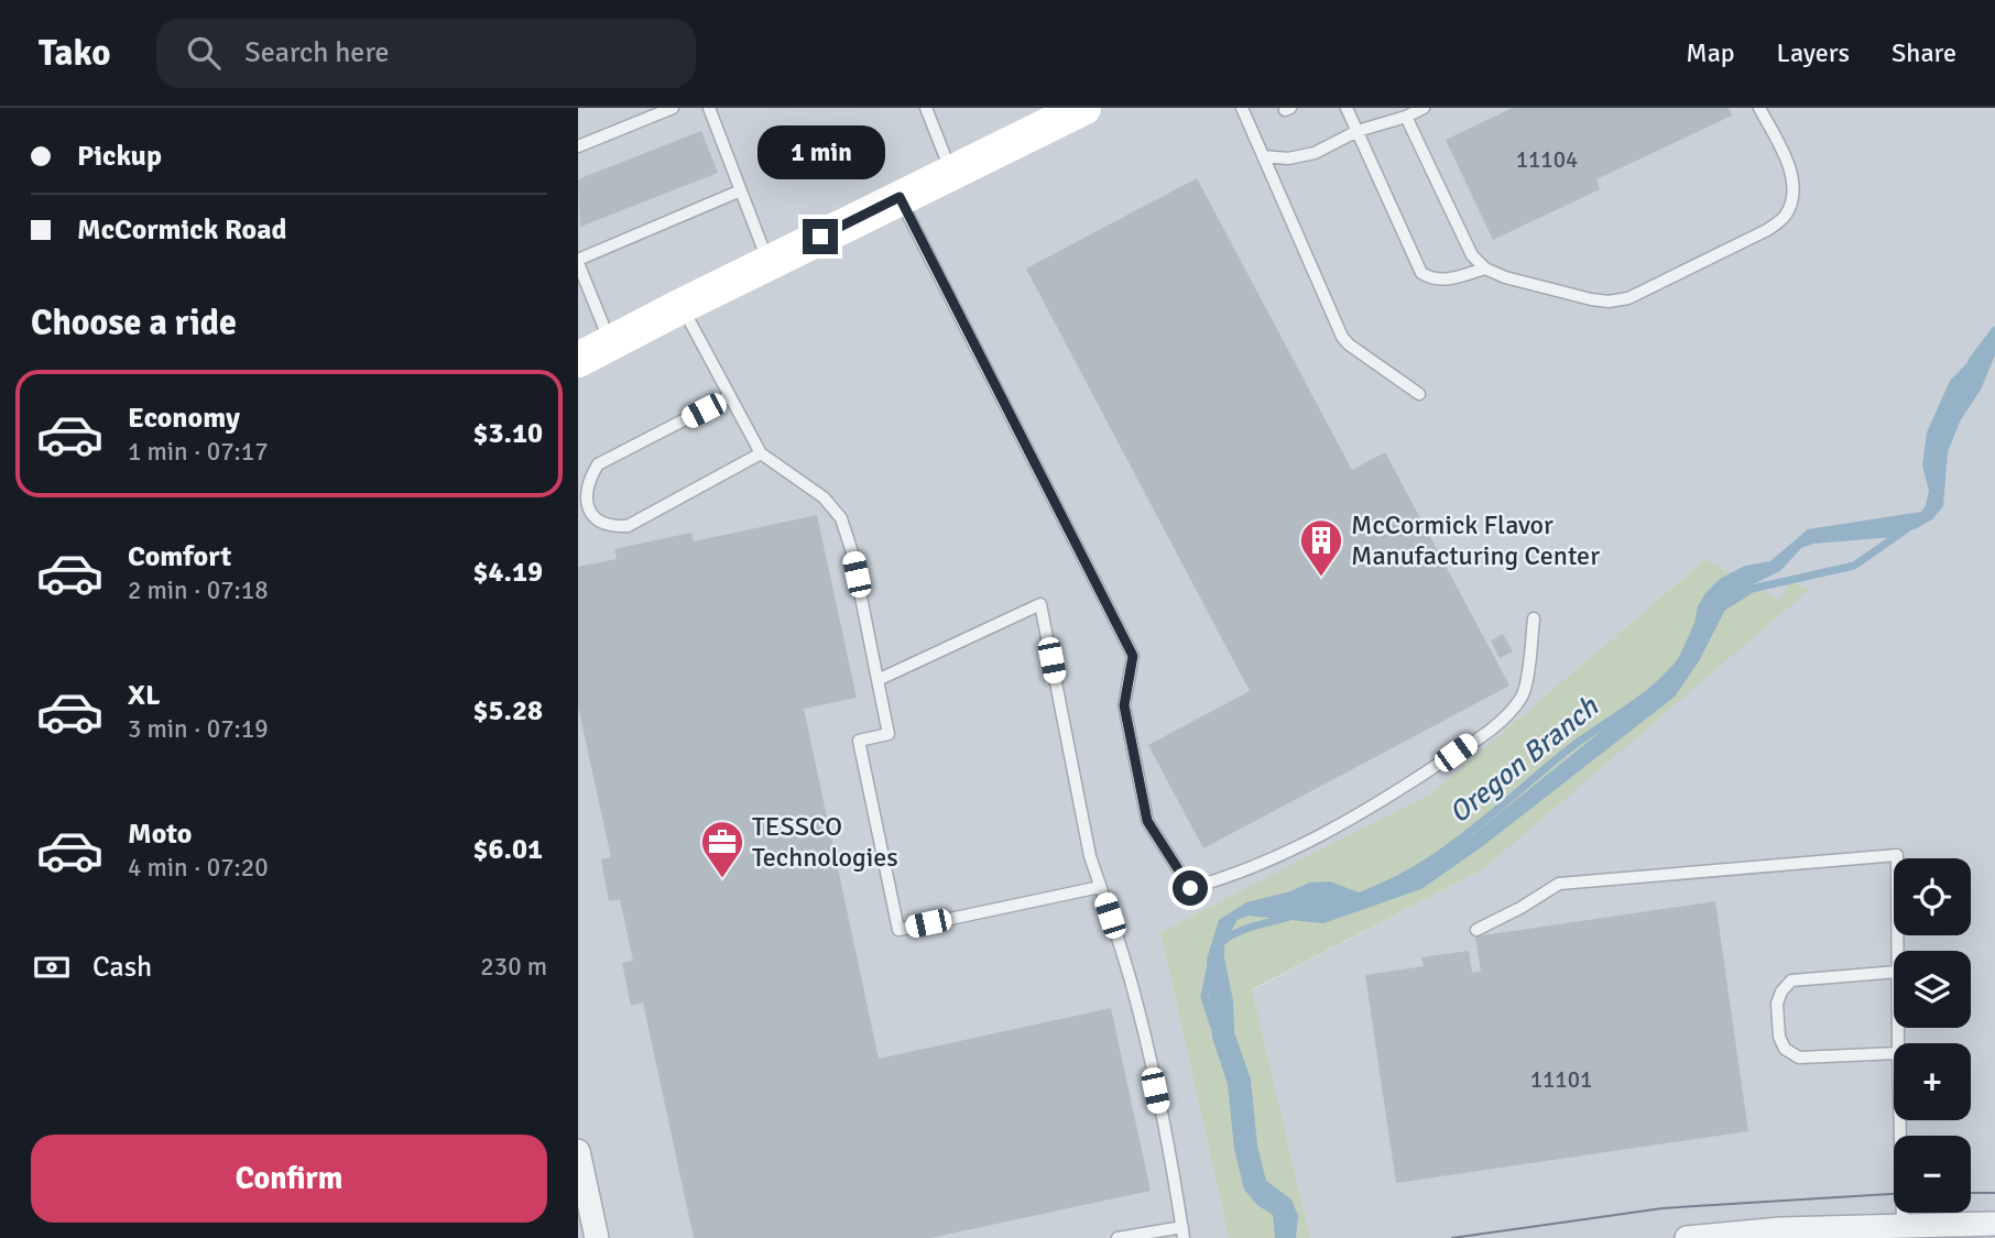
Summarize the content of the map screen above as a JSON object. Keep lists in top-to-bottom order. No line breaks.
{"water":["Oregon Branch"],"places":{"building":["McCormick Flavor Manufacturing Center"],"office":["TESSCO Technologies"]},"house_numbers":["11104","11101"],"page":{"header":"Tako","search":"Search here","nav":["Map","Layers","Share"],"banner":["Pickup","McCormick Road"],"bubble":"1 min","heading":"Choose a ride","list":[{"name":"Economy","note":"1 min · 07:17","value":"$3.10"},{"name":"Comfort","note":"2 min · 07:18","value":"$4.19"},{"name":"XL","note":"3 min · 07:19","value":"$5.28"},{"name":"Moto","note":"4 min · 07:20","value":"$6.01"}],"map_buttons":["+","−"],"pay":["Cash","230 m"],"buttons":"Confirm"}}
